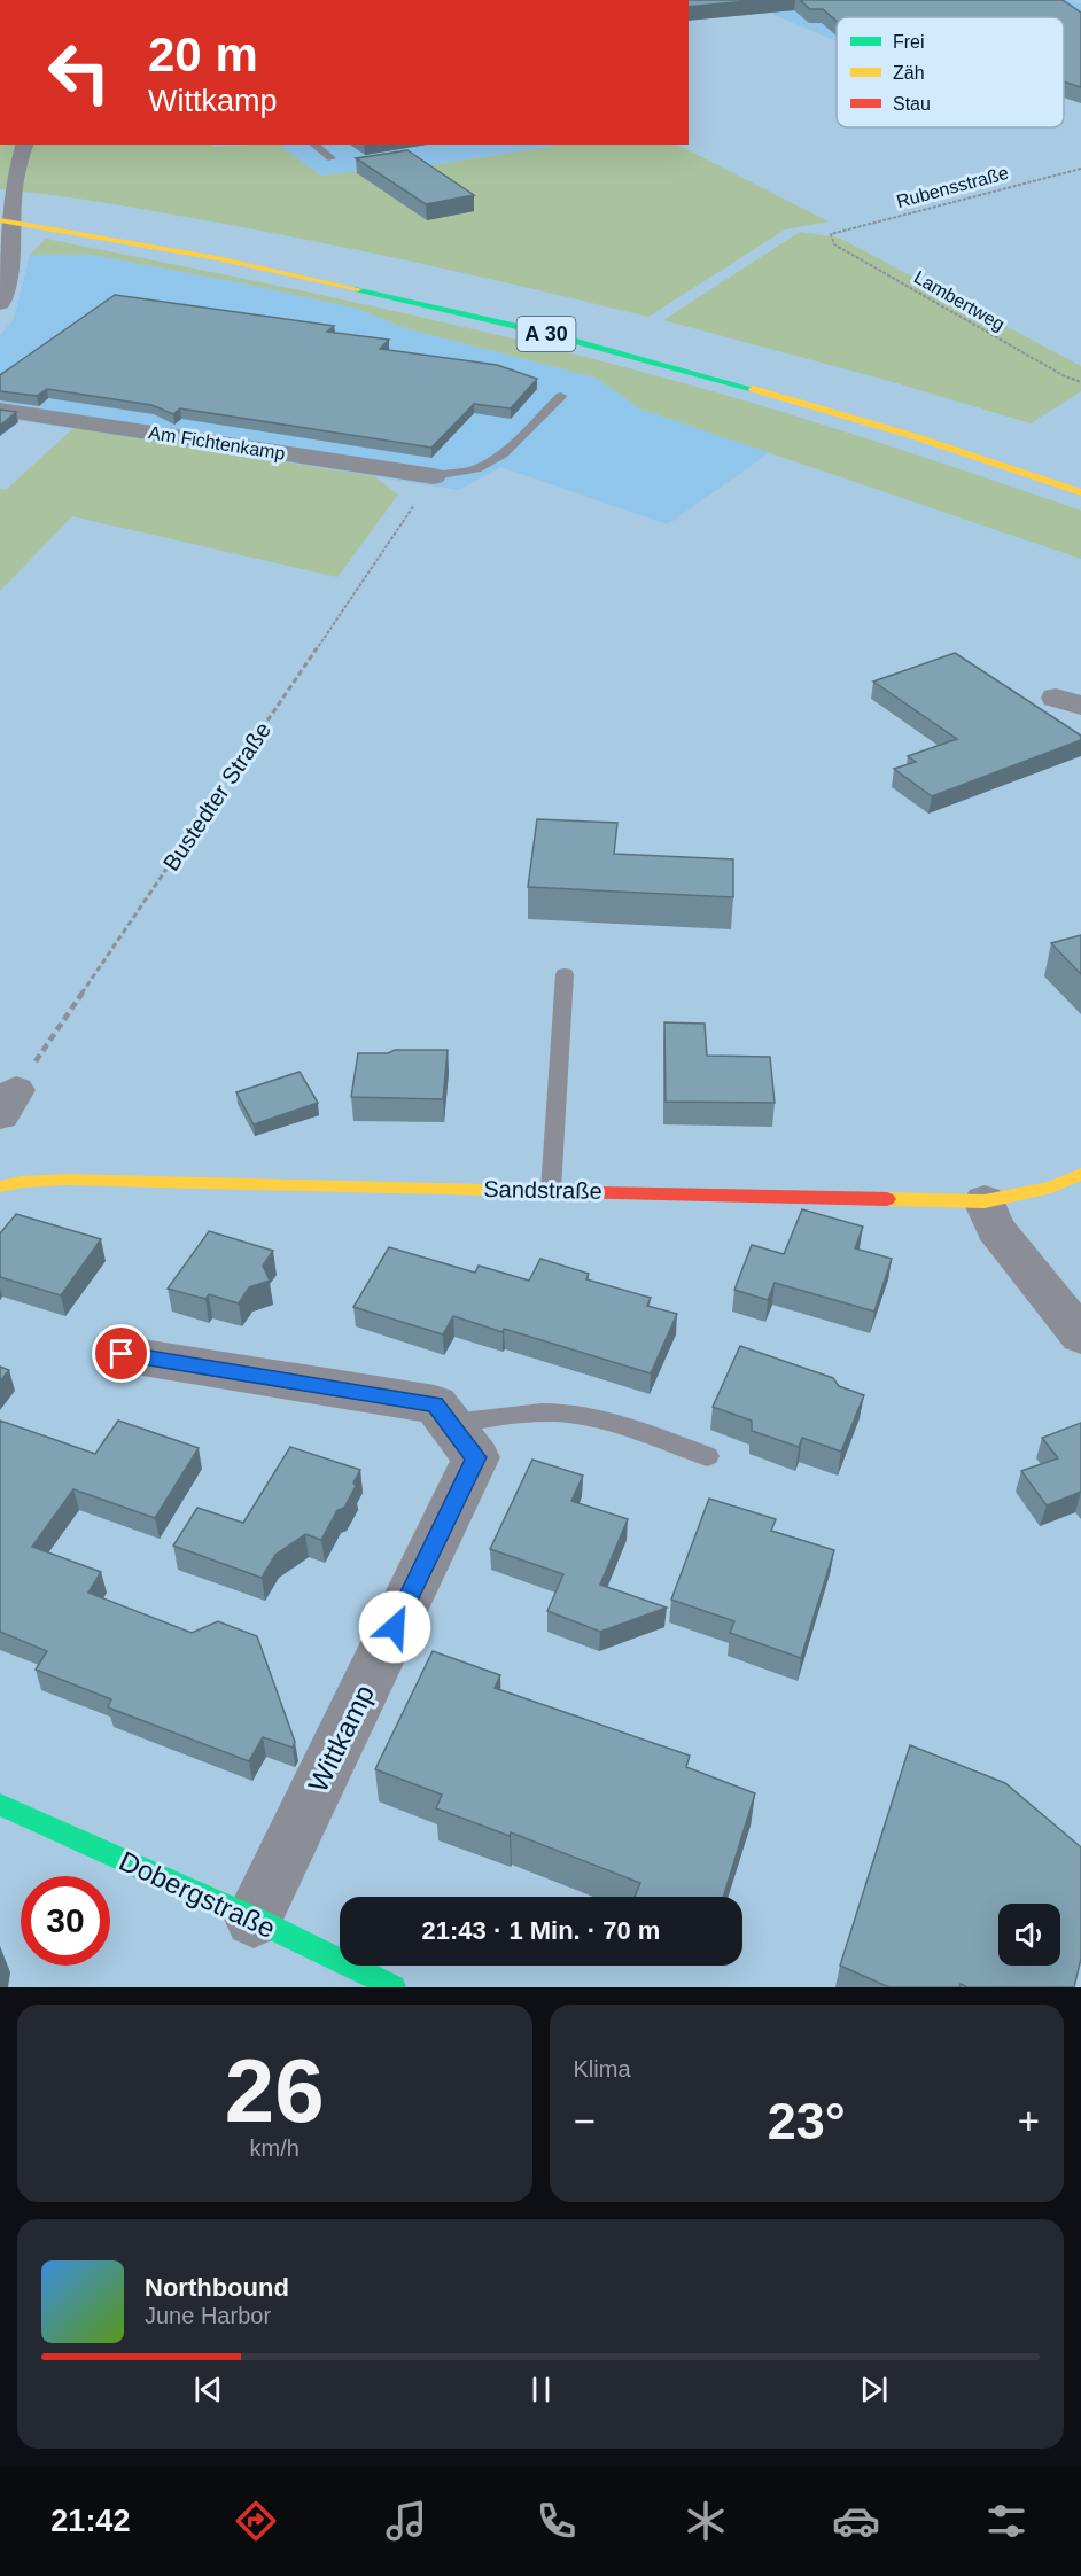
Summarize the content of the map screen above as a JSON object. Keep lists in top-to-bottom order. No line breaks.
{"streets":{"main road":["A 30","Sandstraße","Dobergstraße"],"street":["Am Fichtenkamp","Wittkamp"],"path":["Rubensstraße","Lambertweg","Bustedter Straße"]},"crossings":[["Rubensstraße","Lambertweg"],["Am Fichtenkamp","Bustedter Straße"],["Wittkamp","Dobergstraße"]],"legend":["Frei","Zäh","Stau"],"page":{"turn":["20 m","Wittkamp"],"limit":"30","trip":"21:43 · 1 Min. · 70 m","tile":[["26","km/h"],"Klima"],"heat":["−","23°","+"],"song":["Northbound","June Harbor"],"tabs":"21:42"}}
